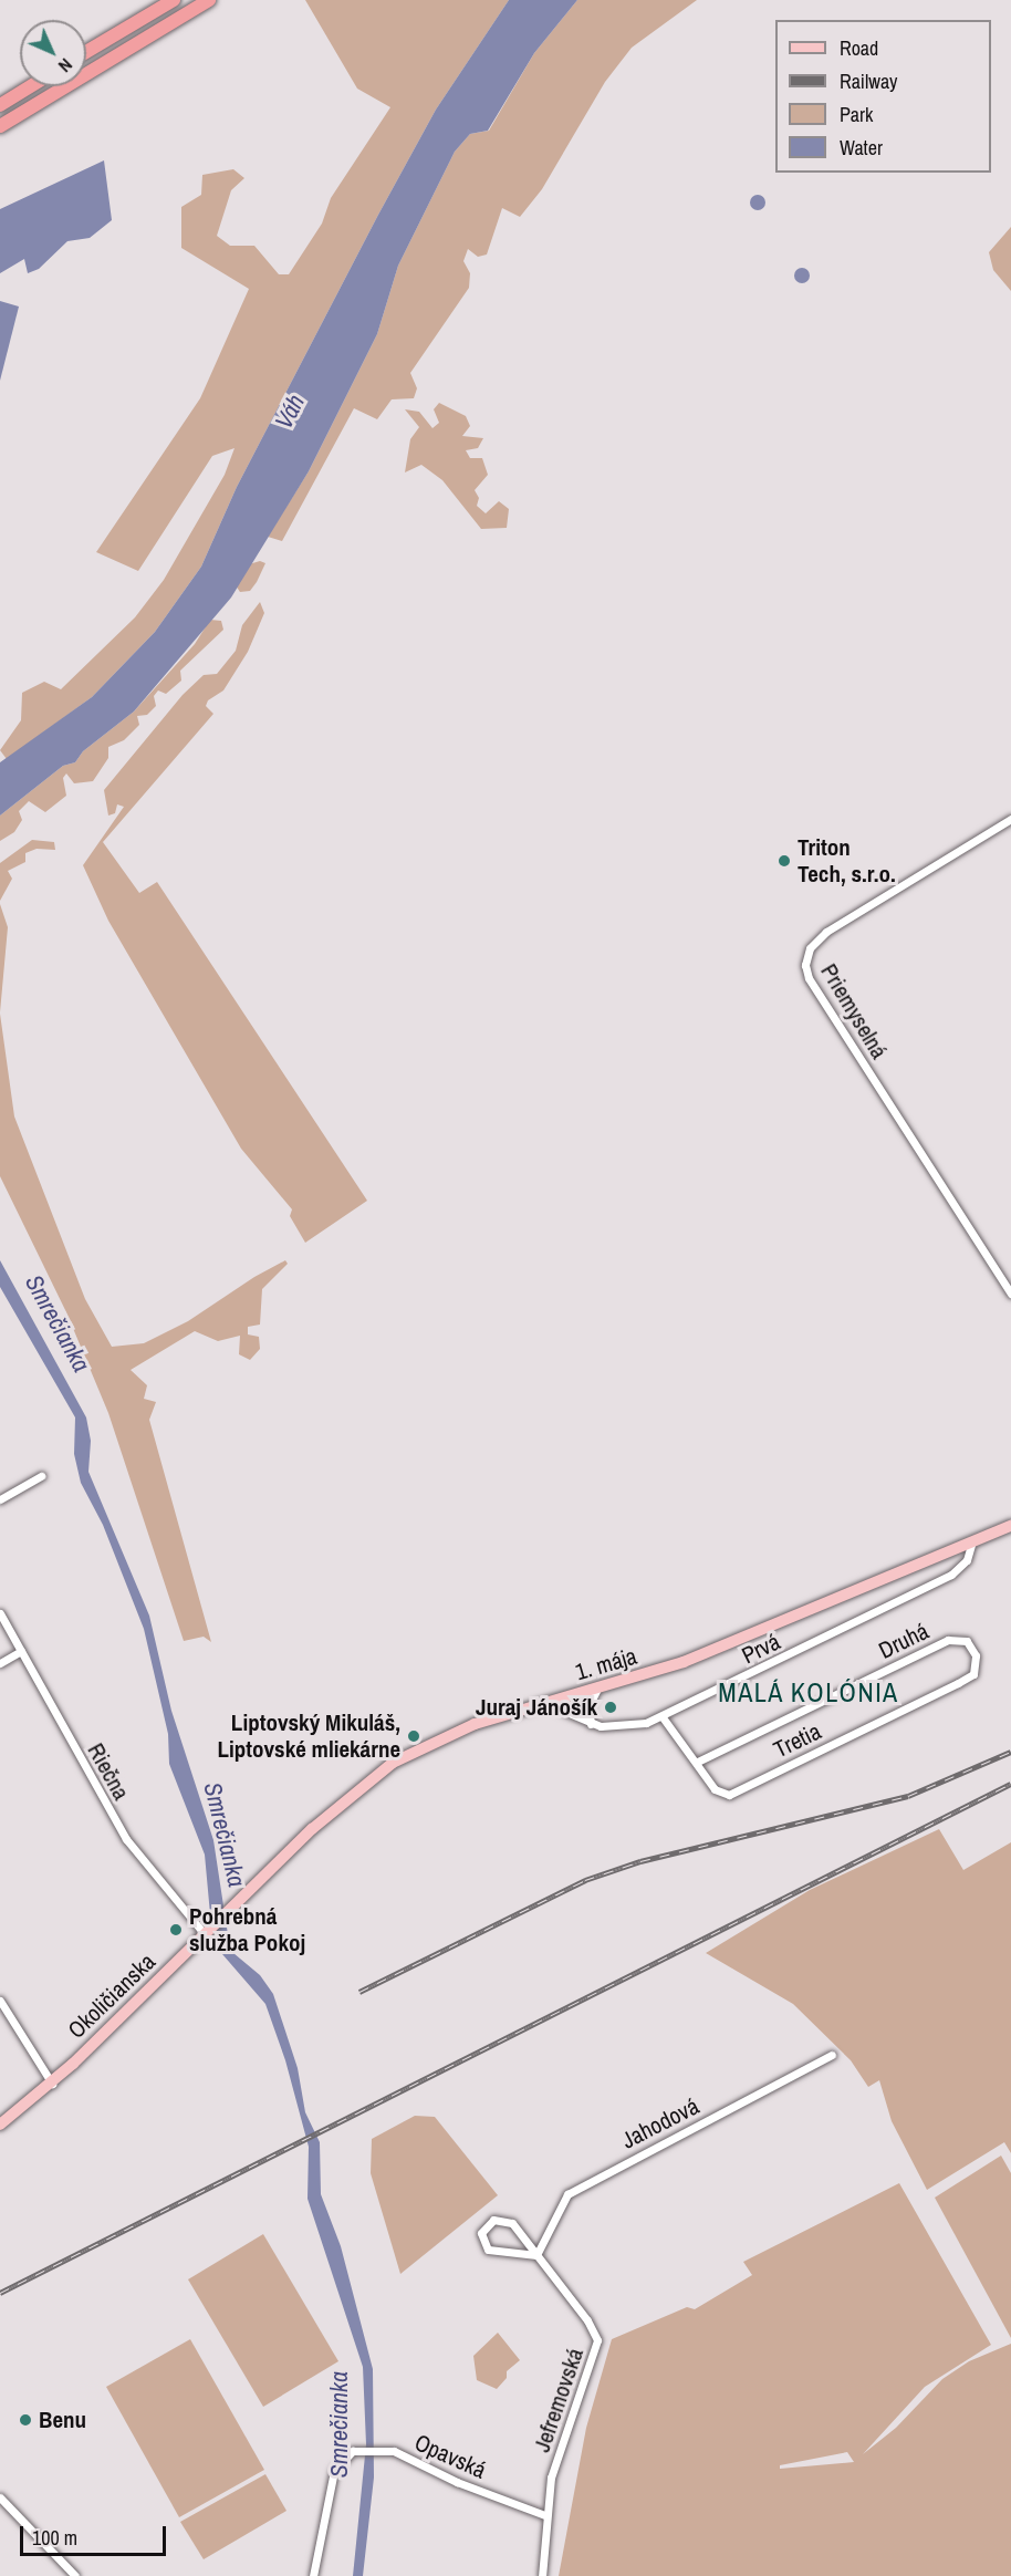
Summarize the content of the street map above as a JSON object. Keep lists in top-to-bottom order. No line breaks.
{"streets":{"main road":["1. mája","Okoličianska"],"street":["Priemyselná","Druhá","Prvá","Tretia","Riečna","Jahodová","Jefremovská","Opavská"]},"crossings":[["Druhá","Tretia"],["Prvá","1. mája"],["1. mája","Okoličianska"],["Riečna","Okoličianska"],["Jahodová","Jefremovská"],["Jefremovská","Opavská"]],"districts":["MALÁ KOLÓNIA"],"water":["Váh","Smrečianka"],"places":["Triton Tech, s.r.o.","Juraj Jánošík","Liptovský Mikuláš, Liptovské mliekárne","Pohrebná služba Pokoj","Benu"],"legend":["Road","Railway","Park","Water"],"scale_bar":"100 m","north":"bottom right"}
